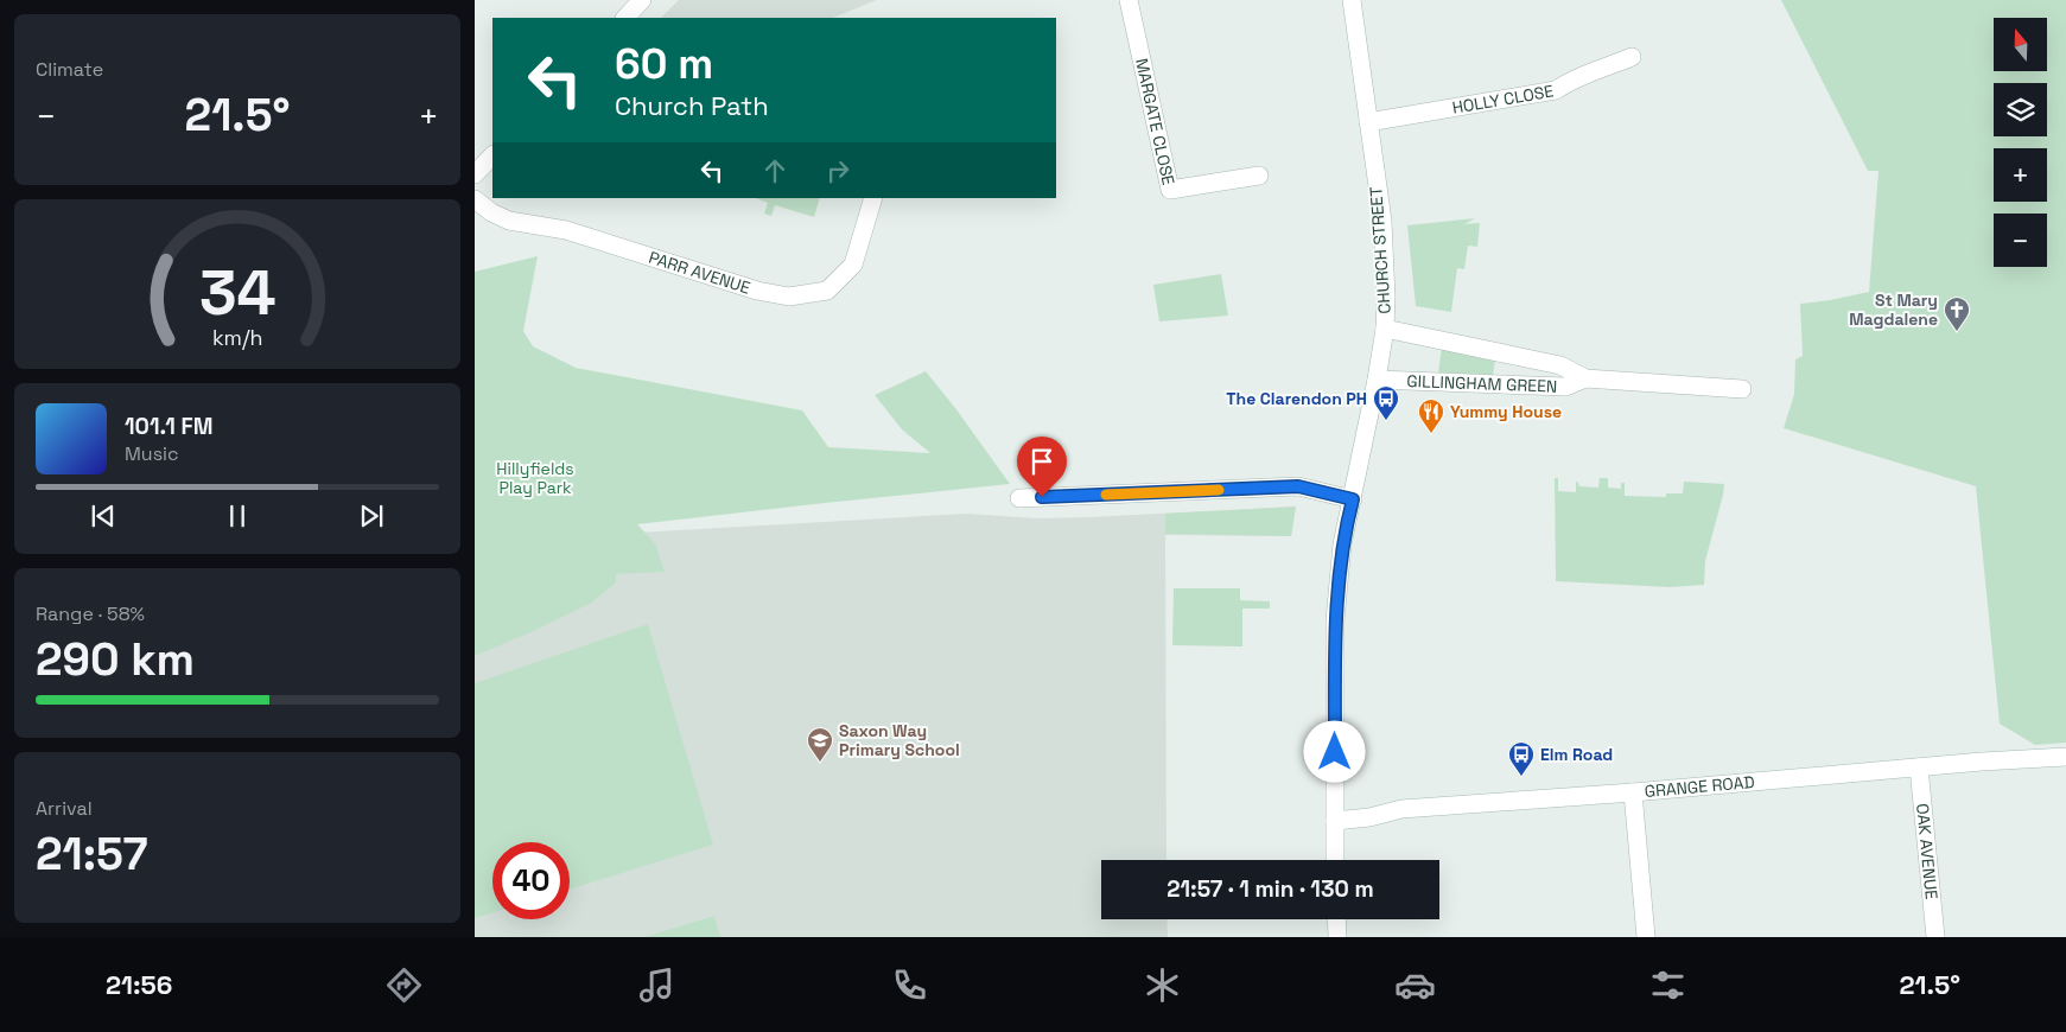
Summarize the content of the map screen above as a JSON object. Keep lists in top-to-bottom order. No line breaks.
{"streets":{"street":["HOLLY CLOSE","MARGATE CLOSE","CHURCH STREET","PARR AVENUE","GILLINGHAM GREEN","GRANGE ROAD","OAK AVENUE"]},"crossings":[["HOLLY CLOSE","CHURCH STREET"],["CHURCH STREET","GILLINGHAM GREEN"],["CHURCH STREET","GRANGE ROAD"],["GRANGE ROAD","OAK AVENUE"]],"parks":["Hillyfields Play Park"],"places":{"church":["St Mary Magdalene"],"bus stop":["The Clarendon PH","Elm Road"],"restaurant":["Yummy House"],"school or university":["Saxon Way Primary School"]},"north":"top","page":{"tile":["Climate",["Range · 58%","290 km"],["Arrival","21:57"]],"map_buttons":["+","−"],"turn":["60 m","Church Path"],"heat":["−","21.5°","+"],"song":["101.1 FM","Music"],"limit":"40","trip":"21:57 · 1 min · 130 m","tabs":["21:56","21.5°"],"gauge":["34","km/h"]}}
